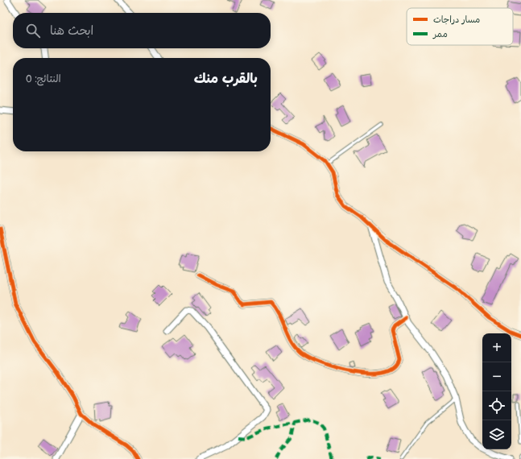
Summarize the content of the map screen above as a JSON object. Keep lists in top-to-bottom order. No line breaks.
{"legend":["مسار دراجات","ممر"],"page":{"search":"ابحث هنا","heading":["بالقرب منك","النتائج: 0"],"map_buttons":["+","−"]}}
